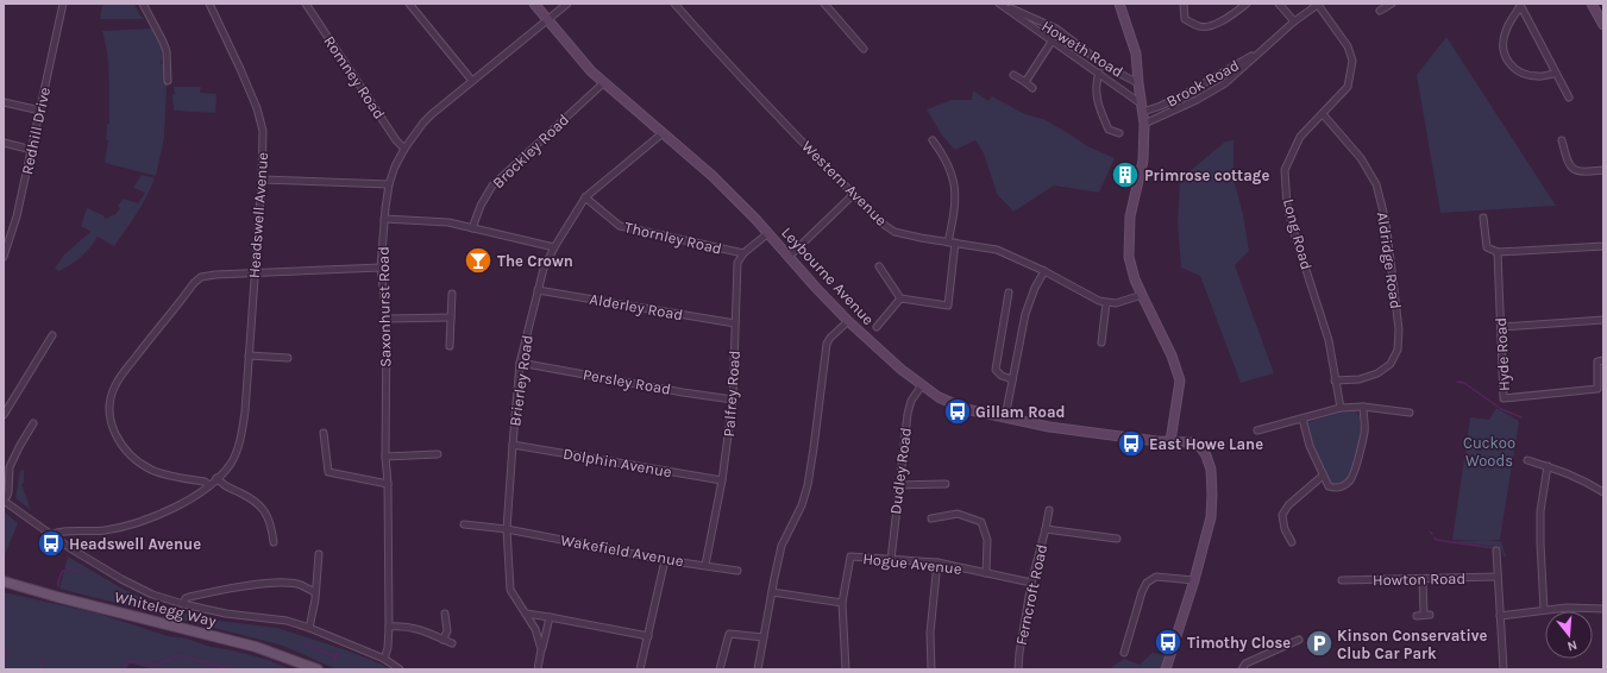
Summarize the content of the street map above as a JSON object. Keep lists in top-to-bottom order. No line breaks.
{"streets":{"main road":["Whitelegg Way"],"street":["Howeth Road","Romney Road","Brook Road","Redhill Drive","Brockley Road","Western Avenue","Headswell Avenue","Long Road","Thornley Road","Aldridge Road","Leybourne Avenue","Saxonhurst Road","Alderley Road","Hyde Road","Brierley Road","Persley Road","Palfrey Road","Dolphin Avenue","Dudley Road","Wakefield Avenue","Hogue Avenue","Howton Road","Ferncroft Road"]},"crossings":[["Howeth Road","Brook Road"],["Romney Road","Saxonhurst Road"],["Brook Road","Long Road"],["Brockley Road","Leybourne Avenue"],["Long Road","Aldridge Road"],["Thornley Road","Brierley Road"],["Thornley Road","Palfrey Road"],["Leybourne Avenue","Saxonhurst Road"],["Leybourne Avenue","Brierley Road"],["Leybourne Avenue","Dudley Road"],["Alderley Road","Brierley Road"],["Alderley Road","Palfrey Road"],["Brierley Road","Persley Road"],["Brierley Road","Dolphin Avenue"],["Brierley Road","Wakefield Avenue"],["Persley Road","Palfrey Road"],["Palfrey Road","Dolphin Avenue"],["Palfrey Road","Wakefield Avenue"],["Dudley Road","Hogue Avenue"],["Hogue Avenue","Ferncroft Road"]],"parks":["Cuckoo Woods"],"places":{"building":["Primrose cottage"],"bar":["The Crown"],"bus stop":["Gillam Road","East Howe Lane","Headswell Avenue","Timothy Close"],"parking":["Kinson Conservative Club Car Park"]},"north":"bottom"}
